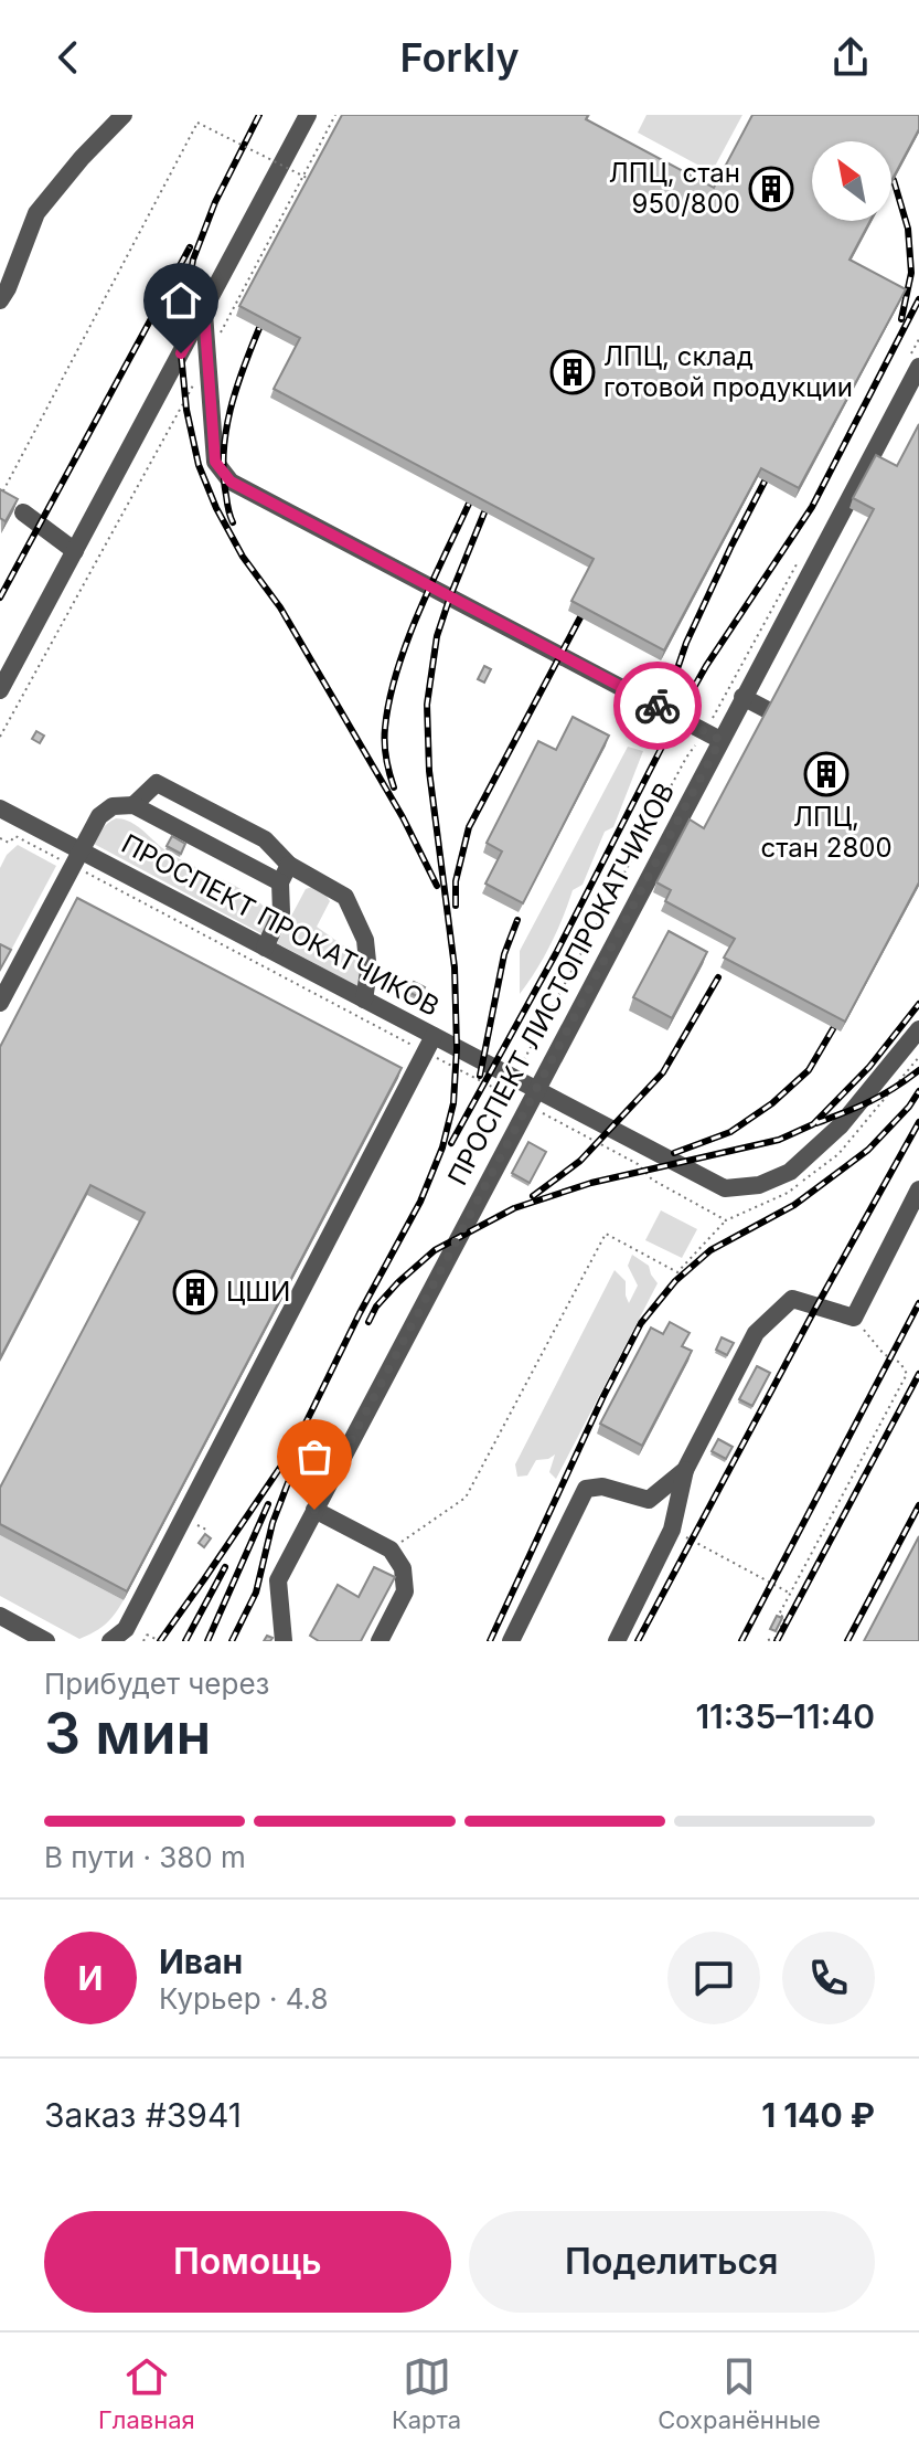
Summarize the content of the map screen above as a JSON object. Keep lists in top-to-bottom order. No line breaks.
{"streets":{"street":["ПРОСПЕКТ ПРОКАТЧИКОВ","ПРОСПЕКТ ЛИСТОПРОКАТЧИКОВ"]},"crossings":[["ПРОСПЕКТ ПРОКАТЧИКОВ","ПРОСПЕКТ ЛИСТОПРОКАТЧИКОВ"]],"places":{"building":["ЛПЦ, стан 950/800","ЛПЦ, склад готовой продукции","ЛПЦ, стан 2800","ЦШИ"]},"north":"top left","page":{"header":"Forkly","heading":["3 мин","Прибудет через","11:35–11:40"],"panel":["Иван","Курьер · 4.8","Заказ #3941","1 140 ₽"],"bar":"В пути · 380 m","round":"И","buttons":["Помощь","Поделиться"],"tabs":["Главная","Карта","Сохранённые"]}}
